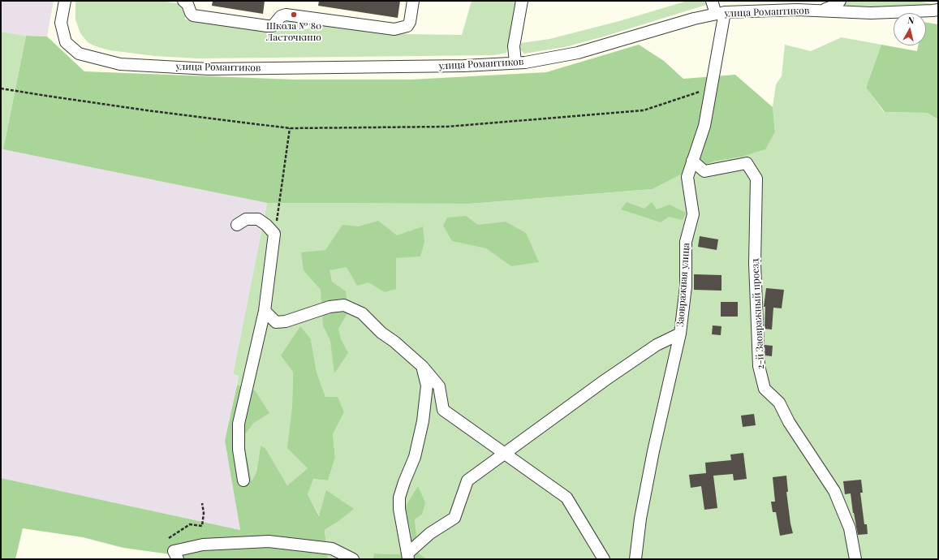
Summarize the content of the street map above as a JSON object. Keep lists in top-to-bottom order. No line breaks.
{"streets":{"street":["улица Романтиков","Заовражная улица","2-й Заовражный проезд"]},"crossings":[["улица Романтиков","Заовражная улица"],["Заовражная улица","2-й Заовражный проезд"]],"places":["Школа № 80 Ласточкино"],"north":"top"}
